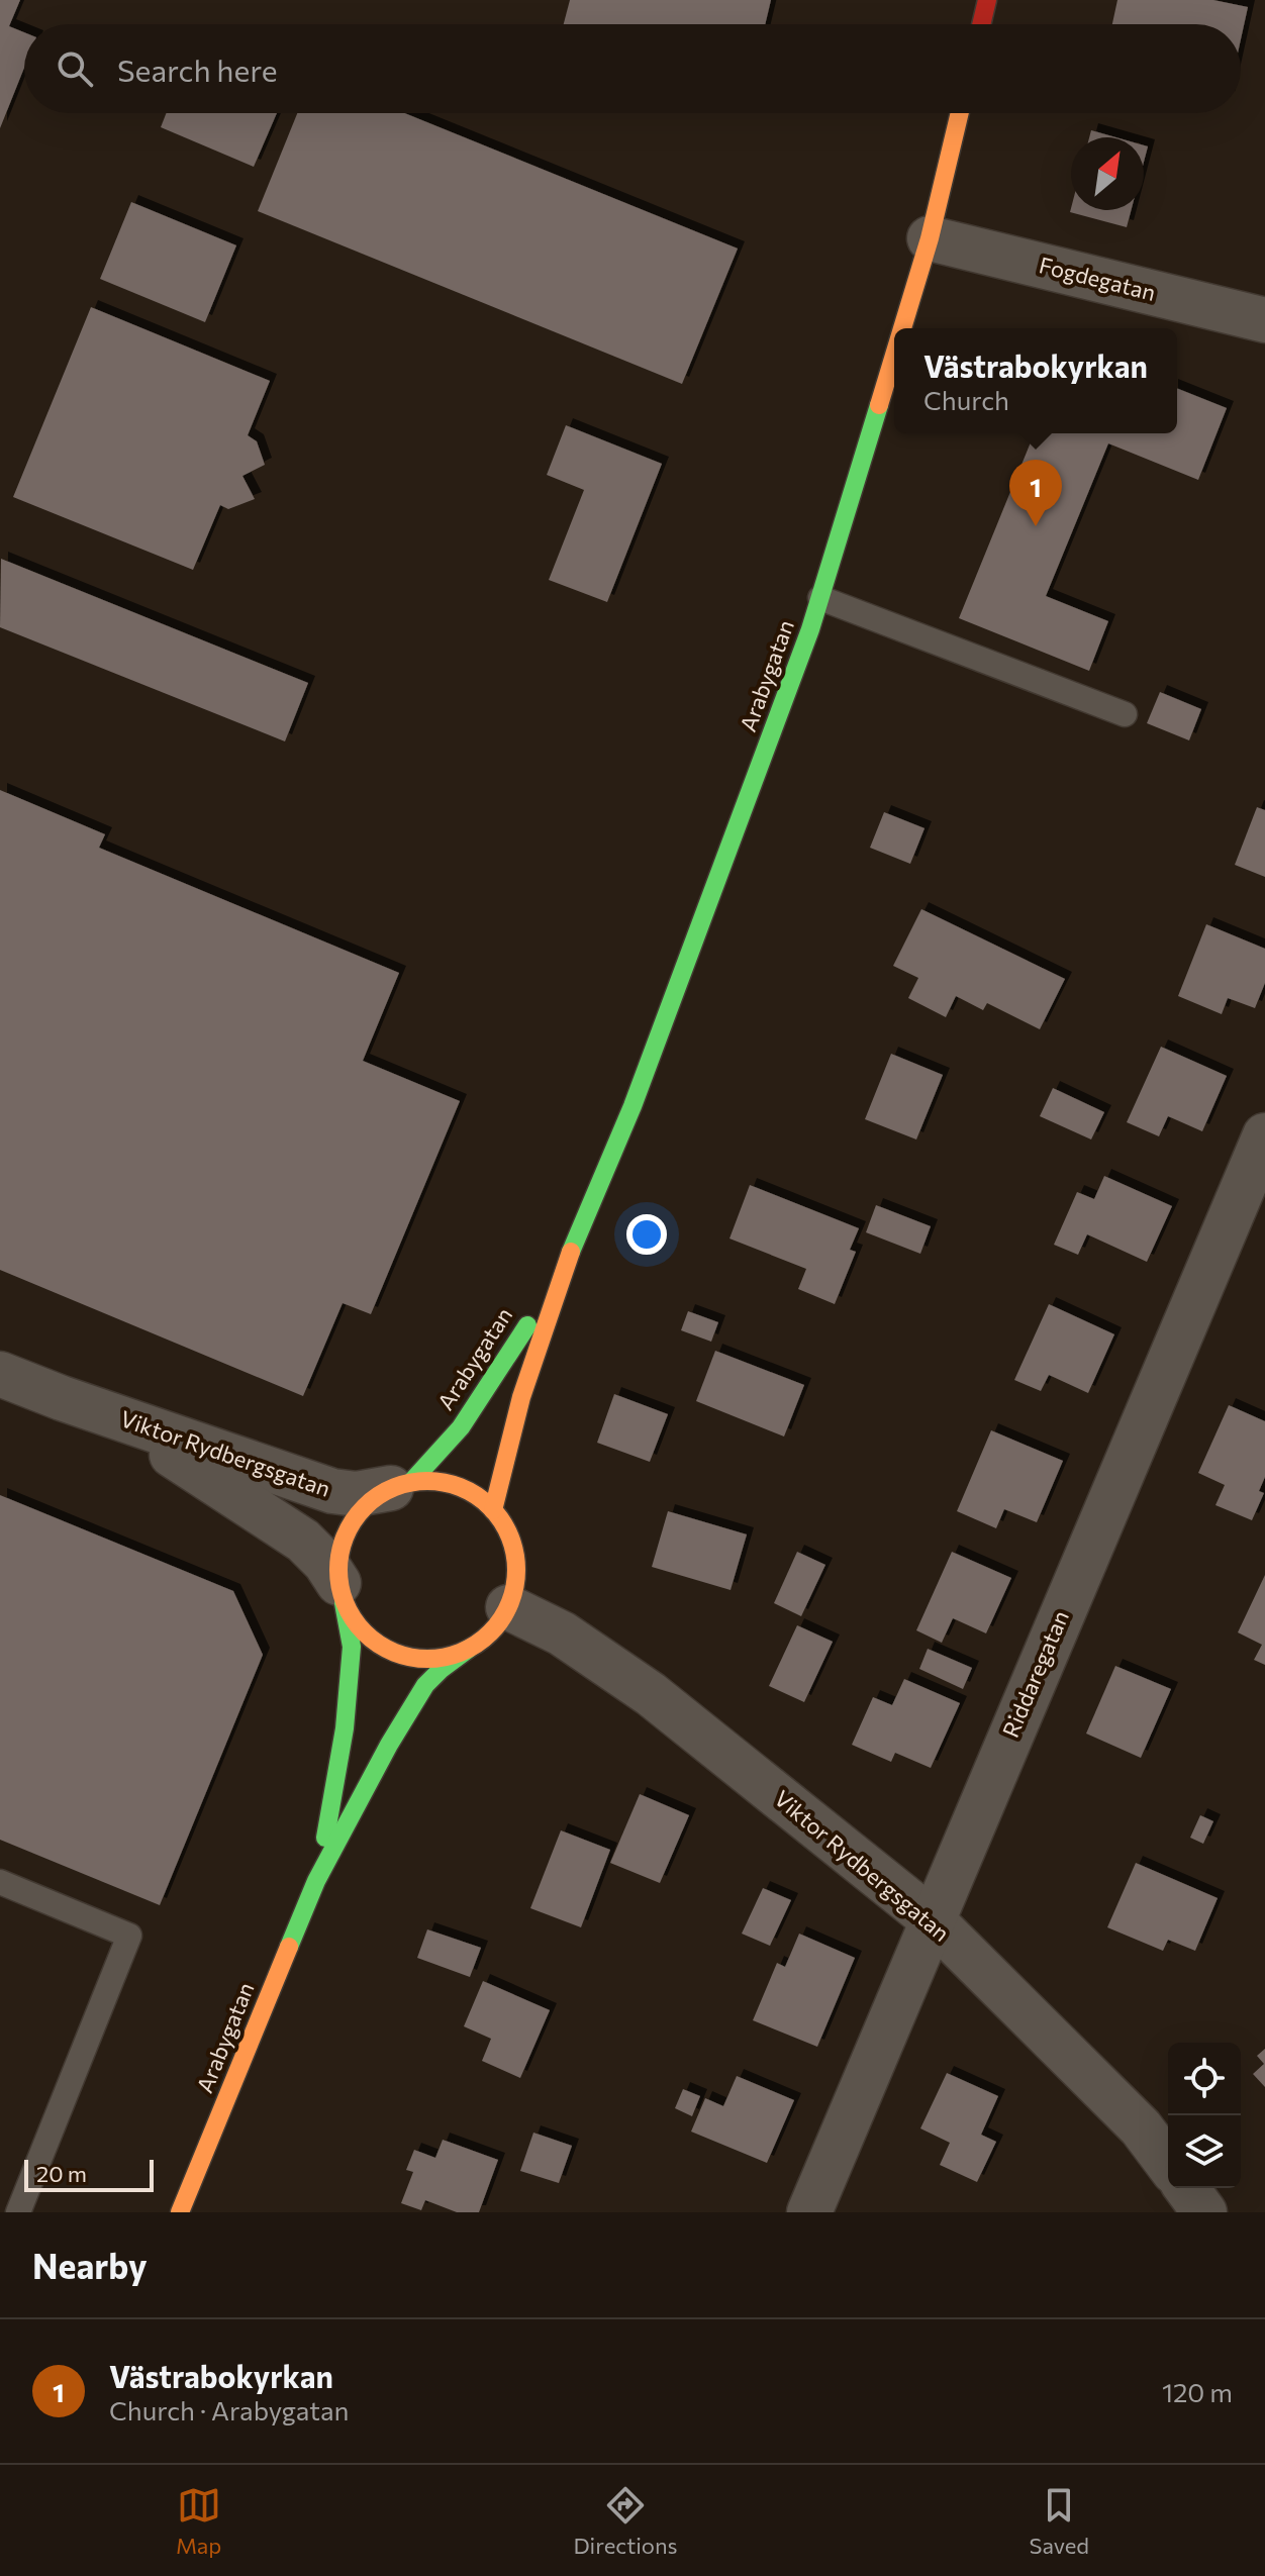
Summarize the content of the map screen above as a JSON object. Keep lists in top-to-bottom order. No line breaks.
{"streets":{"street":["Fogdegatan","Arabygatan","Viktor Rydbergsgatan","Riddaregatan"]},"crossings":[["Fogdegatan","Arabygatan"],["Arabygatan","Viktor Rydbergsgatan"],["Viktor Rydbergsgatan","Riddaregatan"]],"scale_bar":"20 m","north":"top right","page":{"search":"Search here","popup":["Västrabokyrkan","Church"],"pins":"1","scale":"20 m","heading":"Nearby","list":[{"mark":"1","name":"Västrabokyrkan","note":"Church · Arabygatan","value":"120 m"}],"nav":["Map","Directions","Saved"]}}
